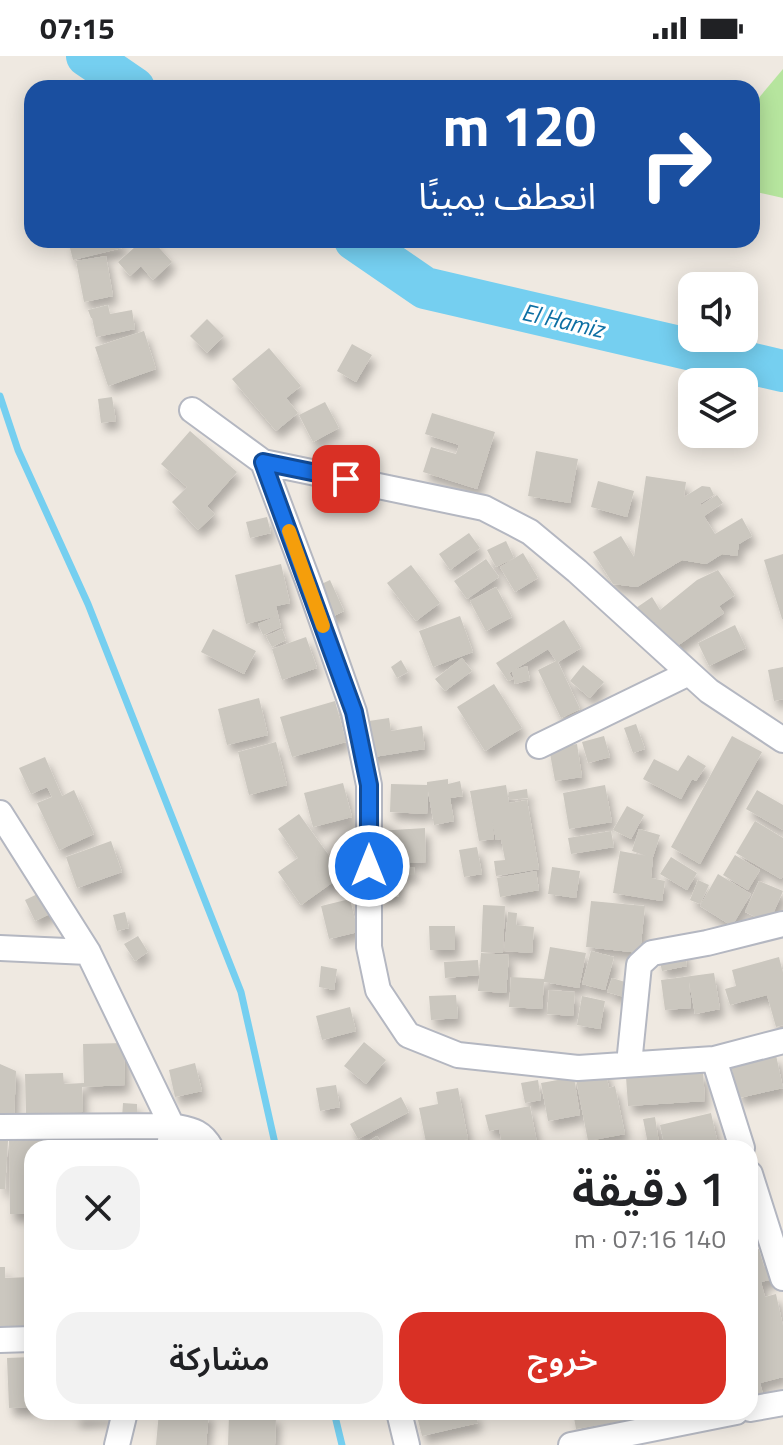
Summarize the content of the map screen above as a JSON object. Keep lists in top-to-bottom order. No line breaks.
{"water":["El Hamiz"],"page":{"status":"07:15","turn":["120 m","انعطف يمينًا"],"heading":["1 دقيقة","140 m · 07:16"],"buttons":["خروج","مشاركة"]}}
